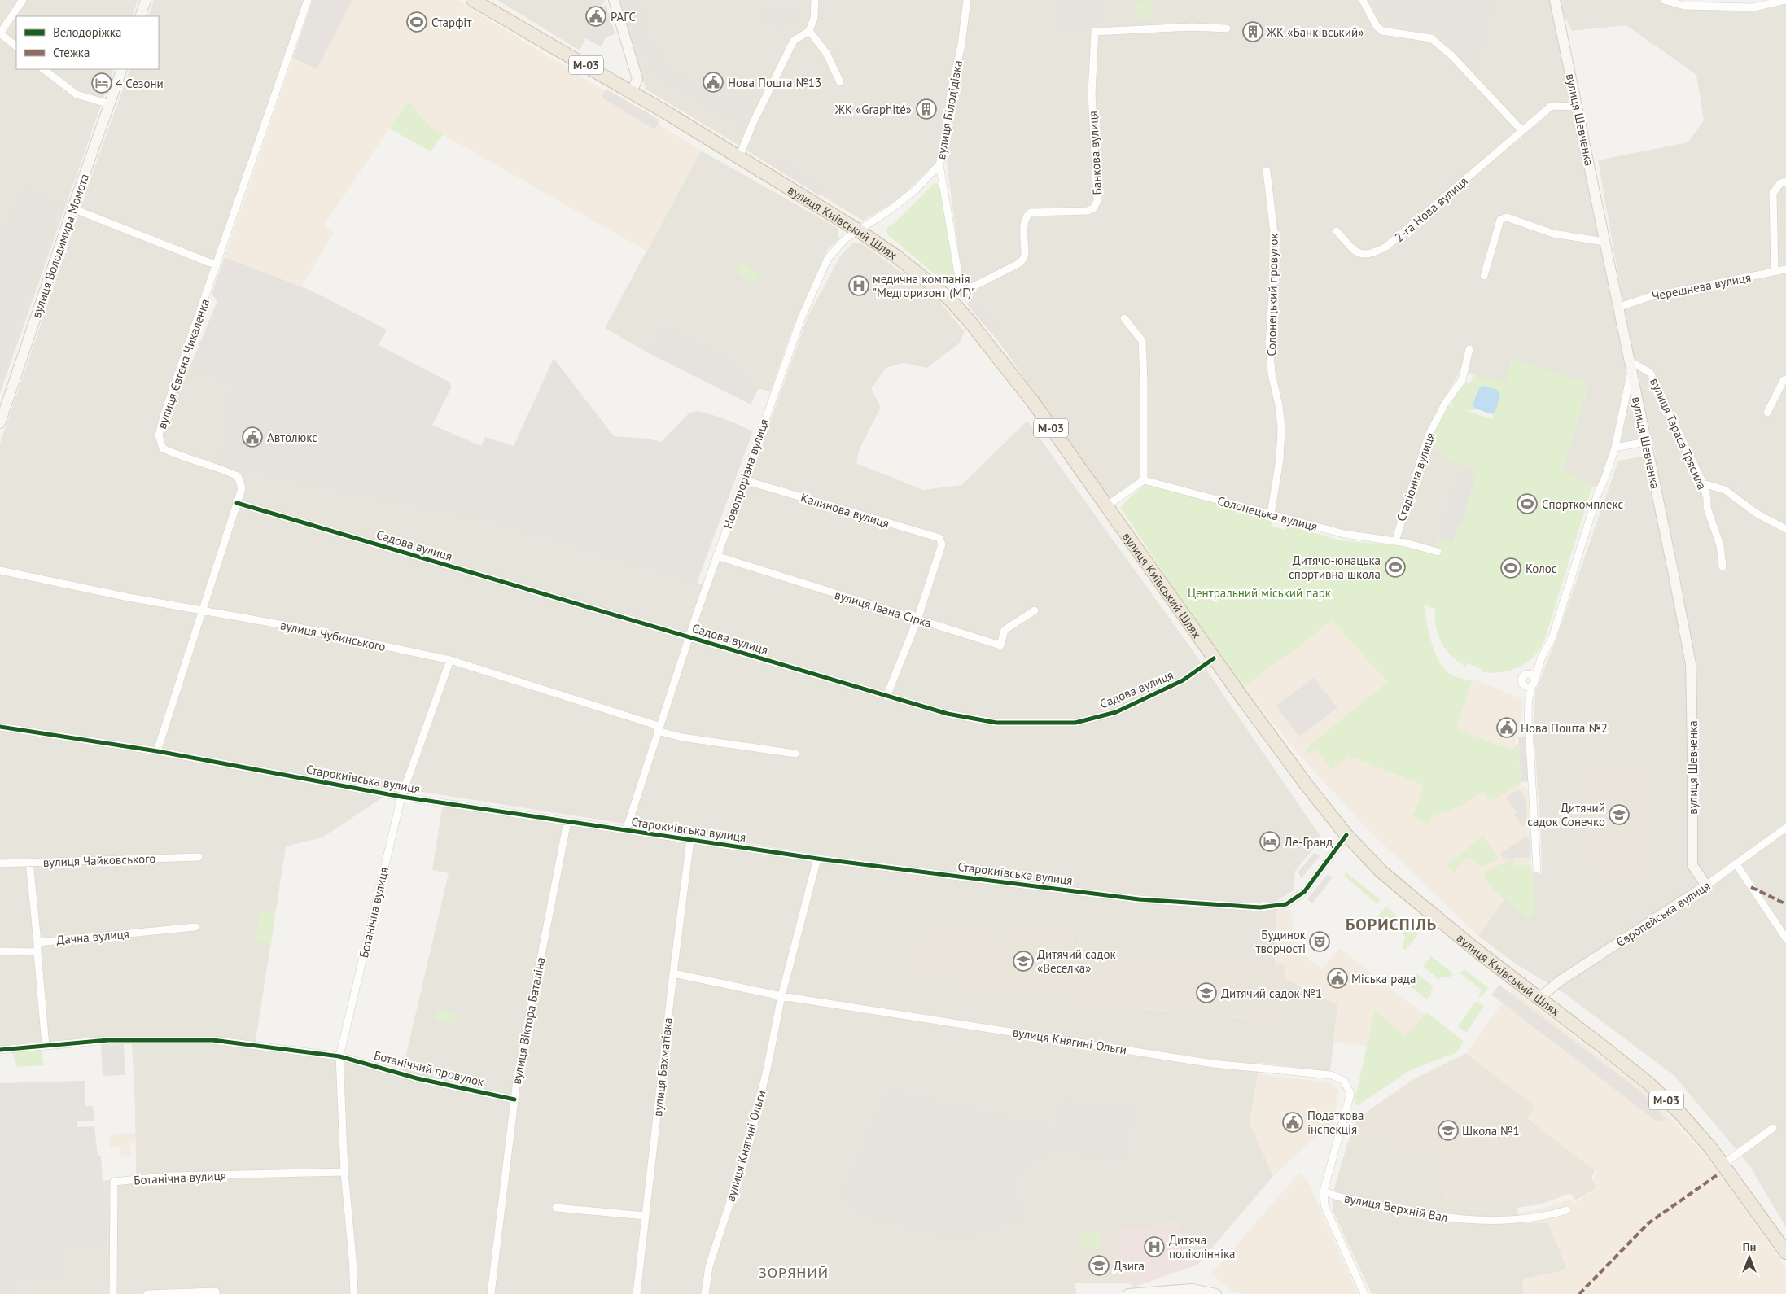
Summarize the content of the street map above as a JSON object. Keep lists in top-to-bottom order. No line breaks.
{"streets":{"highway":["М-03","вулиця Київський Шлях"],"main road":["вулиця Шевченка","вулиця Володимира Момота","Європейська вулиця"],"street":["вулиця Білодідівка","Банкова вулиця","2-га Нова вулиця","Черешнева вулиця","Солонецький провулок","вулиця Євгена Чикаленка","вулиця Тараса Трясила","Новопрорізна вулиця","Стадіонна вулиця","Калинова вулиця","Солонецька вулиця","Садова вулиця","вулиця Івана Сірка","вулиця Чубинського","Старокиївська вулиця","вулиця Чайковського","Ботанічна вулиця","Дачна вулиця","вулиця Віктора Баталіна","вулиця Княгині Ольги","вулиця Бахматівка","Ботанічний провулок","вулиця Верхній Вал"]},"crossings":[["вулиця Білодідівка","Банкова вулиця"],["вулиця Білодідівка","Новопрорізна вулиця"],["вулиця Шевченка","2-га Нова вулиця"],["вулиця Шевченка","Черешнева вулиця"],["вулиця Шевченка","вулиця Тараса Трясила"],["вулиця Шевченка","Європейська вулиця"],["Банкова вулиця","вулиця Київський Шлях"],["вулиця Київський Шлях","Новопрорізна вулиця"],["вулиця Київський Шлях","Садова вулиця"],["вулиця Київський Шлях","Старокиївська вулиця"],["вулиця Київський Шлях","Європейська вулиця"],["Солонецький провулок","Солонецька вулиця"],["вулиця Євгена Чикаленка","Садова вулиця"],["вулиця Євгена Чикаленка","вулиця Чубинського"],["вулиця Євгена Чикаленка","Старокиївська вулиця"],["Новопрорізна вулиця","Калинова вулиця"],["Новопрорізна вулиця","Садова вулиця"],["Новопрорізна вулиця","вулиця Івана Сірка"],["Новопрорізна вулиця","вулиця Чубинського"],["Новопрорізна вулиця","Старокиївська вулиця"],["Стадіонна вулиця","Солонецька вулиця"],["Калинова вулиця","вулиця Івана Сірка"],["вулиця Чубинського","Ботанічна вулиця"],["Старокиївська вулиця","Ботанічна вулиця"],["Старокиївська вулиця","вулиця Віктора Баталіна"],["Старокиївська вулиця","вулиця Княгині Ольги"],["Старокиївська вулиця","вулиця Бахматівка"],["Ботанічна вулиця","Ботанічний провулок"],["вулиця Віктора Баталіна","Ботанічний провулок"],["вулиця Княгині Ольги","вулиця Верхній Вал"]],"districts":["БОРИСПІЛЬ","ЗОРЯНИЙ"],"parks":["Центральний міський парк"],"places":{"public building":["РАГС","Нова Пошта №13","Автолюкс","Нова Пошта №2","Міська рада","Податкова інспекція"],"sports":["Старфіт","Спорткомплекс","Дитячо-юнацька спортивна школа","Колос"],"building":["ЖК «Банківський»","ЖК «Graphité»"],"hotel":["4 Сезони","Ле-Гранд"],"hospital":["медична компанія \"Медгоризонт (МГ)\"","Дитяча поліклінніка"],"school or university":["Дитячий садок Сонечко","Дитячий садок «Веселка»","Дитячий садок №1","Школа №1","Дзига"],"theatre":["Будинок творчості"]},"legend":["Велодоріжка","Стежка"],"north":"top"}
